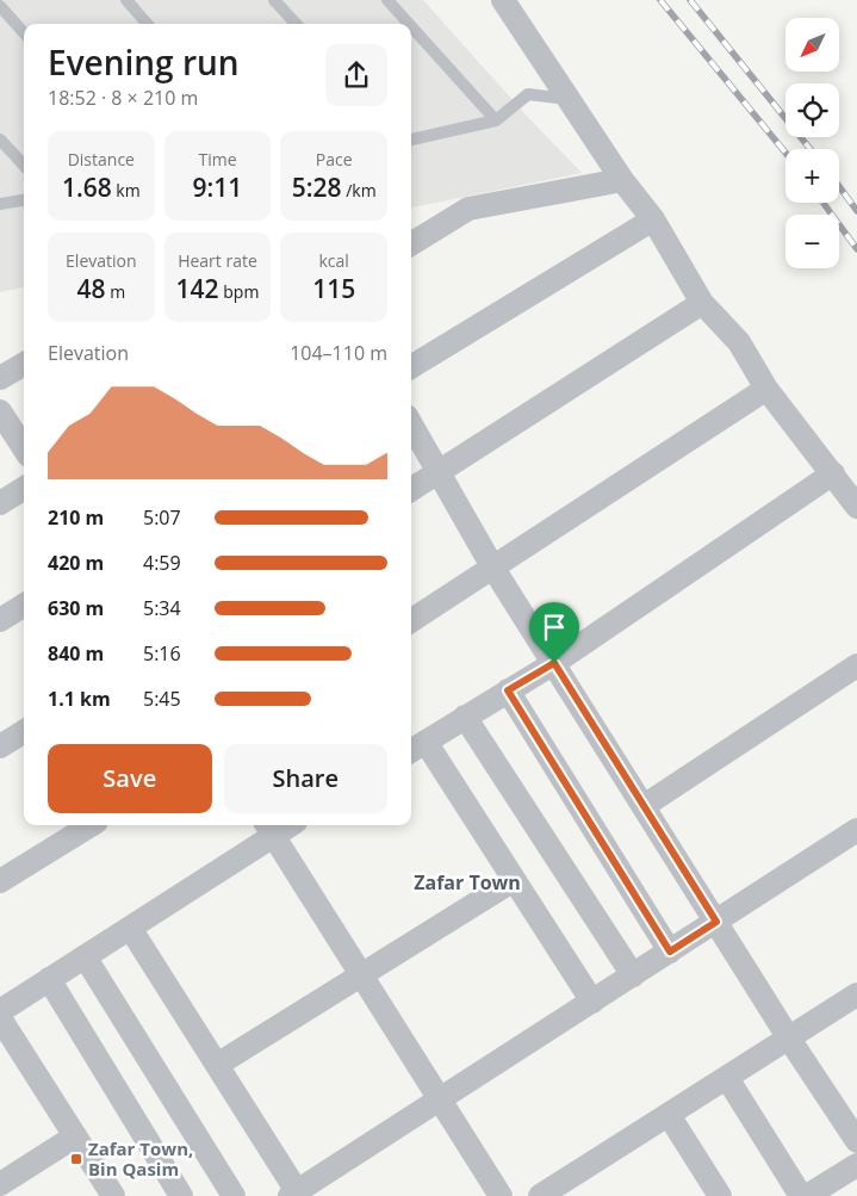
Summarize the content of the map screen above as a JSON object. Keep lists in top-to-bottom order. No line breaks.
{"districts":["Zafar Town"],"places":{"transit":["Zafar Town, Bin Qasim"]},"north":"bottom left","page":{"map_buttons":["+","−"],"heading":["Evening run","18:52 · 8 × 210 m"],"stats":[["Distance","1.68 km"],["Time","9:11"],["Pace","5:28 /km"],["Elevation","48 m"],["Heart rate","142 bpm"],["kcal","115"]],"chart":["Elevation","104–110 m"],"list":[{"name":"210 m","note":"5:07"},{"name":"420 m","note":"4:59"},{"name":"630 m","note":"5:34"},{"name":"840 m","note":"5:16"},{"name":"1.1 km","note":"5:45"}],"buttons":["Save","Share"]}}
